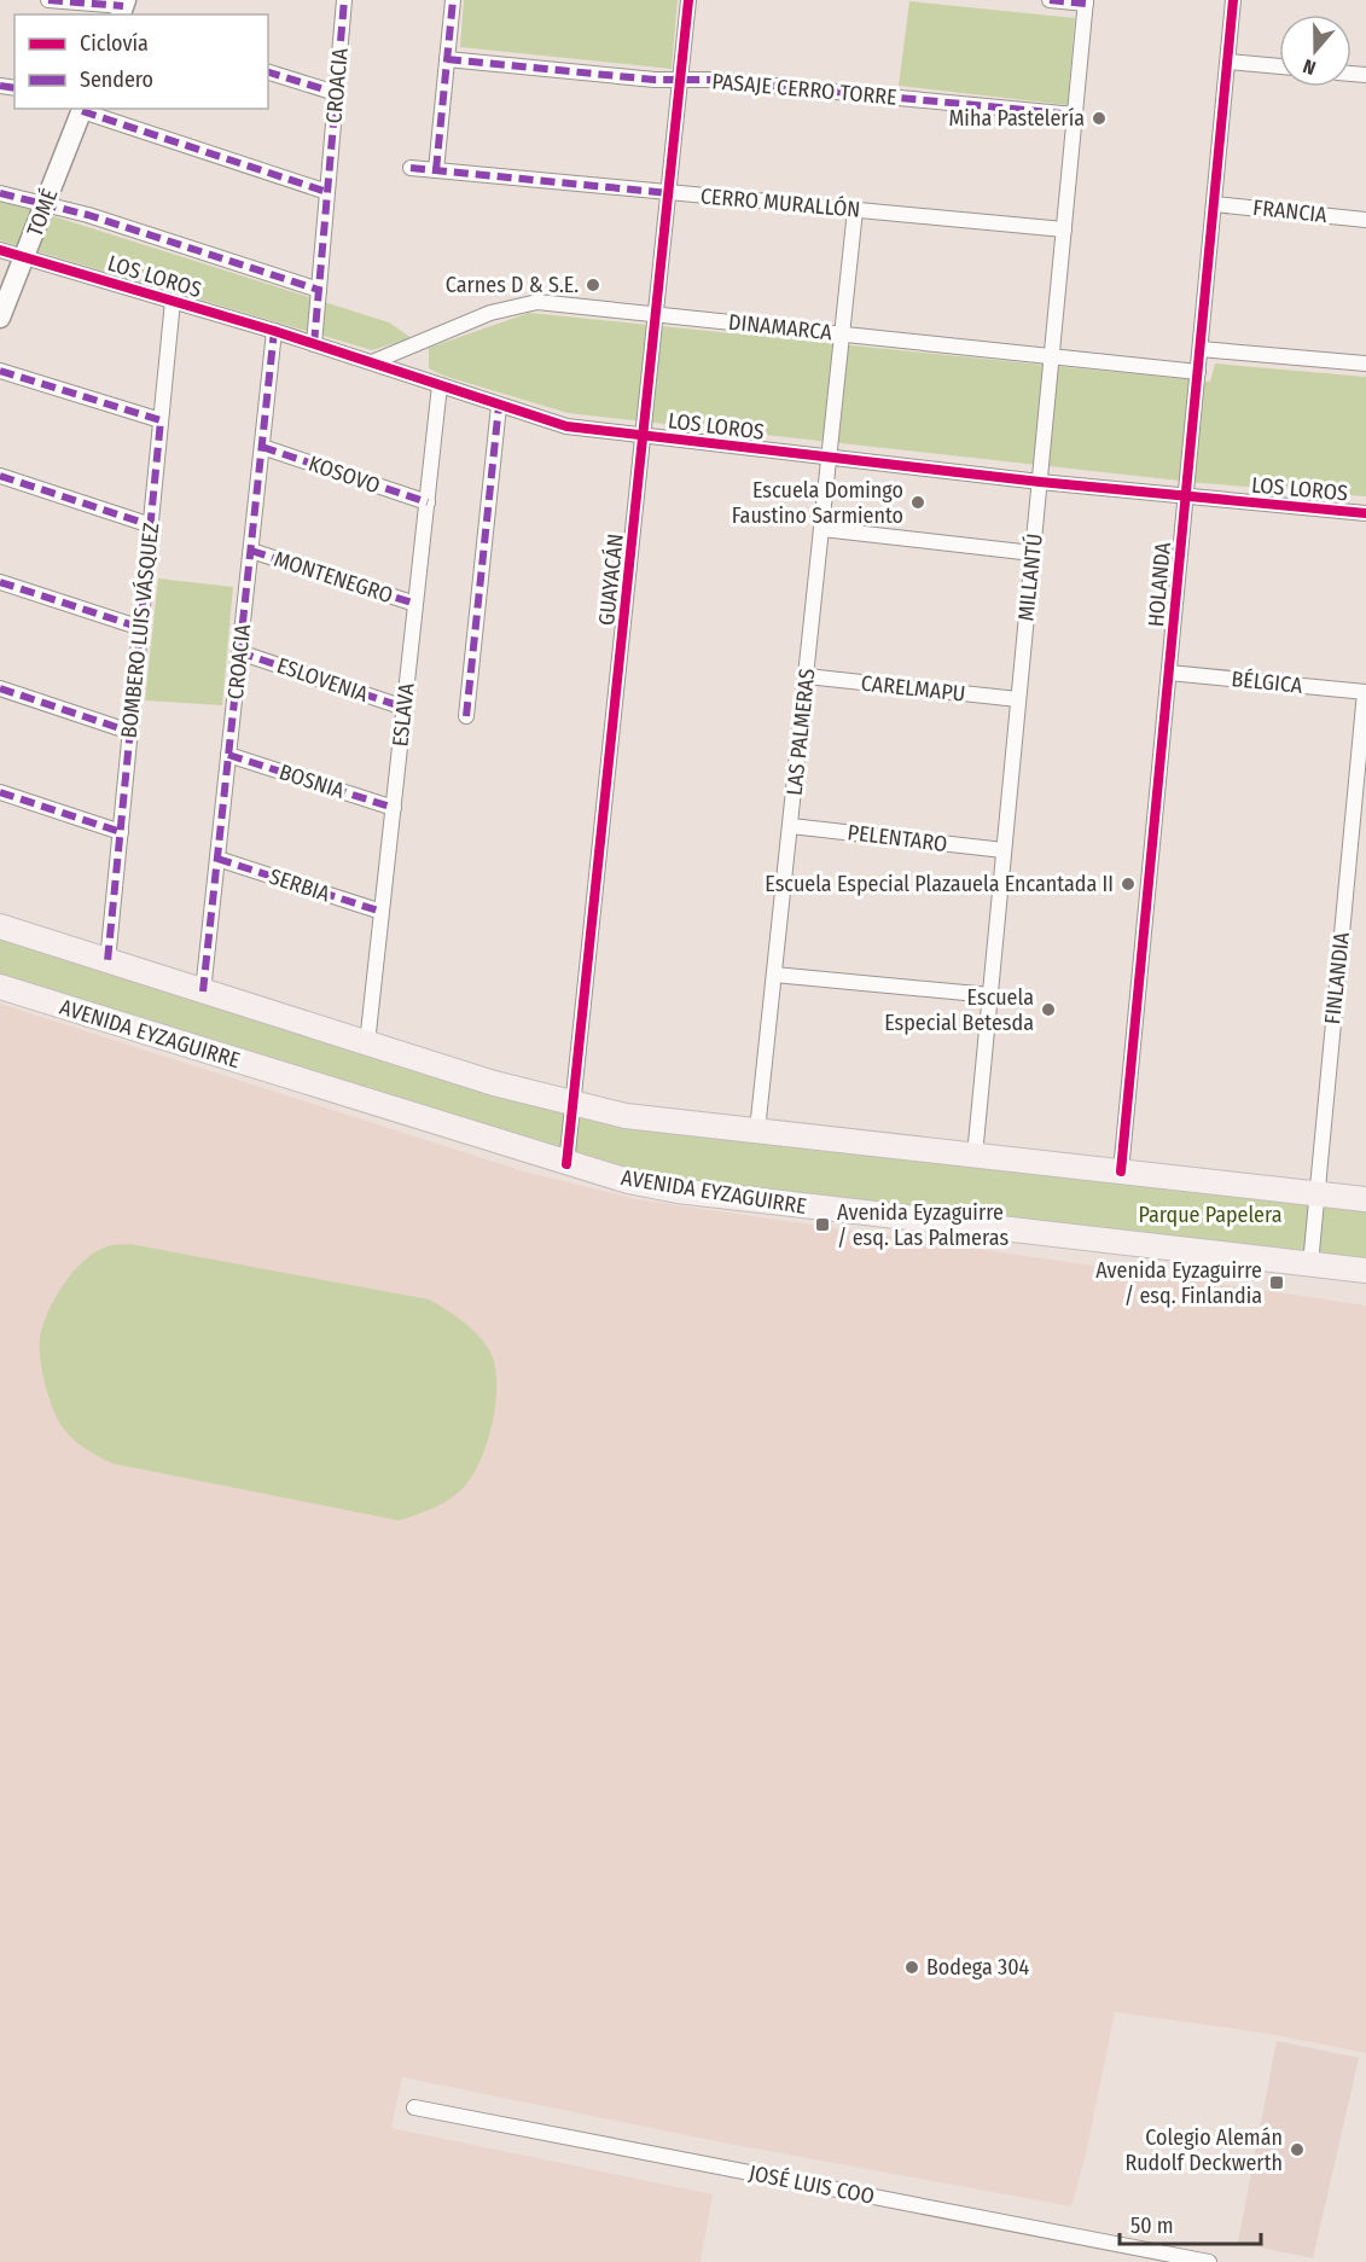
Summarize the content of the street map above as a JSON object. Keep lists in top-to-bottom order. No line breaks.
{"streets":{"main road":["AVENIDA EYZAGUIRRE"],"street":["CROACIA","PASAJE CERRO TORRE","CERRO MURALLÓN","FRANCIA","TOMÉ","LOS LOROS","DINAMARCA","KOSOVO","MONTENEGRO","MILLANTÚ","GUAYACÁN","HOLANDA","BOMBERO LUIS VÁSQUEZ","ESLOVENIA","BÉLGICA","CARELMAPU","ESLAVA","LAS PALMERAS","BOSNIA","PELENTARO","SERBIA","FINLANDIA","JOSÉ LUIS COO"]},"crossings":[["CROACIA","LOS LOROS"],["CROACIA","KOSOVO"],["CROACIA","MONTENEGRO"],["CROACIA","ESLOVENIA"],["CROACIA","BOSNIA"],["CROACIA","SERBIA"],["PASAJE CERRO TORRE","MILLANTÚ"],["PASAJE CERRO TORRE","GUAYACÁN"],["CERRO MURALLÓN","MILLANTÚ"],["CERRO MURALLÓN","GUAYACÁN"],["CERRO MURALLÓN","LAS PALMERAS"],["FRANCIA","HOLANDA"],["TOMÉ","LOS LOROS"],["LOS LOROS","DINAMARCA"],["LOS LOROS","MILLANTÚ"],["LOS LOROS","GUAYACÁN"],["LOS LOROS","HOLANDA"],["LOS LOROS","BOMBERO LUIS VÁSQUEZ"],["LOS LOROS","ESLAVA"],["LOS LOROS","LAS PALMERAS"],["DINAMARCA","MILLANTÚ"],["DINAMARCA","GUAYACÁN"],["DINAMARCA","HOLANDA"],["DINAMARCA","LAS PALMERAS"],["KOSOVO","ESLAVA"],["MONTENEGRO","ESLAVA"],["MILLANTÚ","CARELMAPU"],["MILLANTÚ","PELENTARO"],["GUAYACÁN","AVENIDA EYZAGUIRRE"],["HOLANDA","BÉLGICA"],["ESLOVENIA","ESLAVA"],["BÉLGICA","FINLANDIA"],["CARELMAPU","LAS PALMERAS"],["ESLAVA","BOSNIA"],["ESLAVA","SERBIA"],["LAS PALMERAS","PELENTARO"],["FINLANDIA","AVENIDA EYZAGUIRRE"]],"parks":["Parque Papelera"],"places":{"other":["Miha Pastelería","Carnes D & S.E.","Escuela Domingo Faustino Sarmiento","Escuela Especial Plazauela Encantada II","Escuela Especial Betesda","Bodega 304","Colegio Alemán Rudolf Deckwerth"],"transit":["Avenida Eyzaguirre / esq. Las Palmeras","Avenida Eyzaguirre / esq. Finlandia"]},"legend":["Ciclovía","Sendero"],"scale_bar":"50 m","north":"bottom"}
